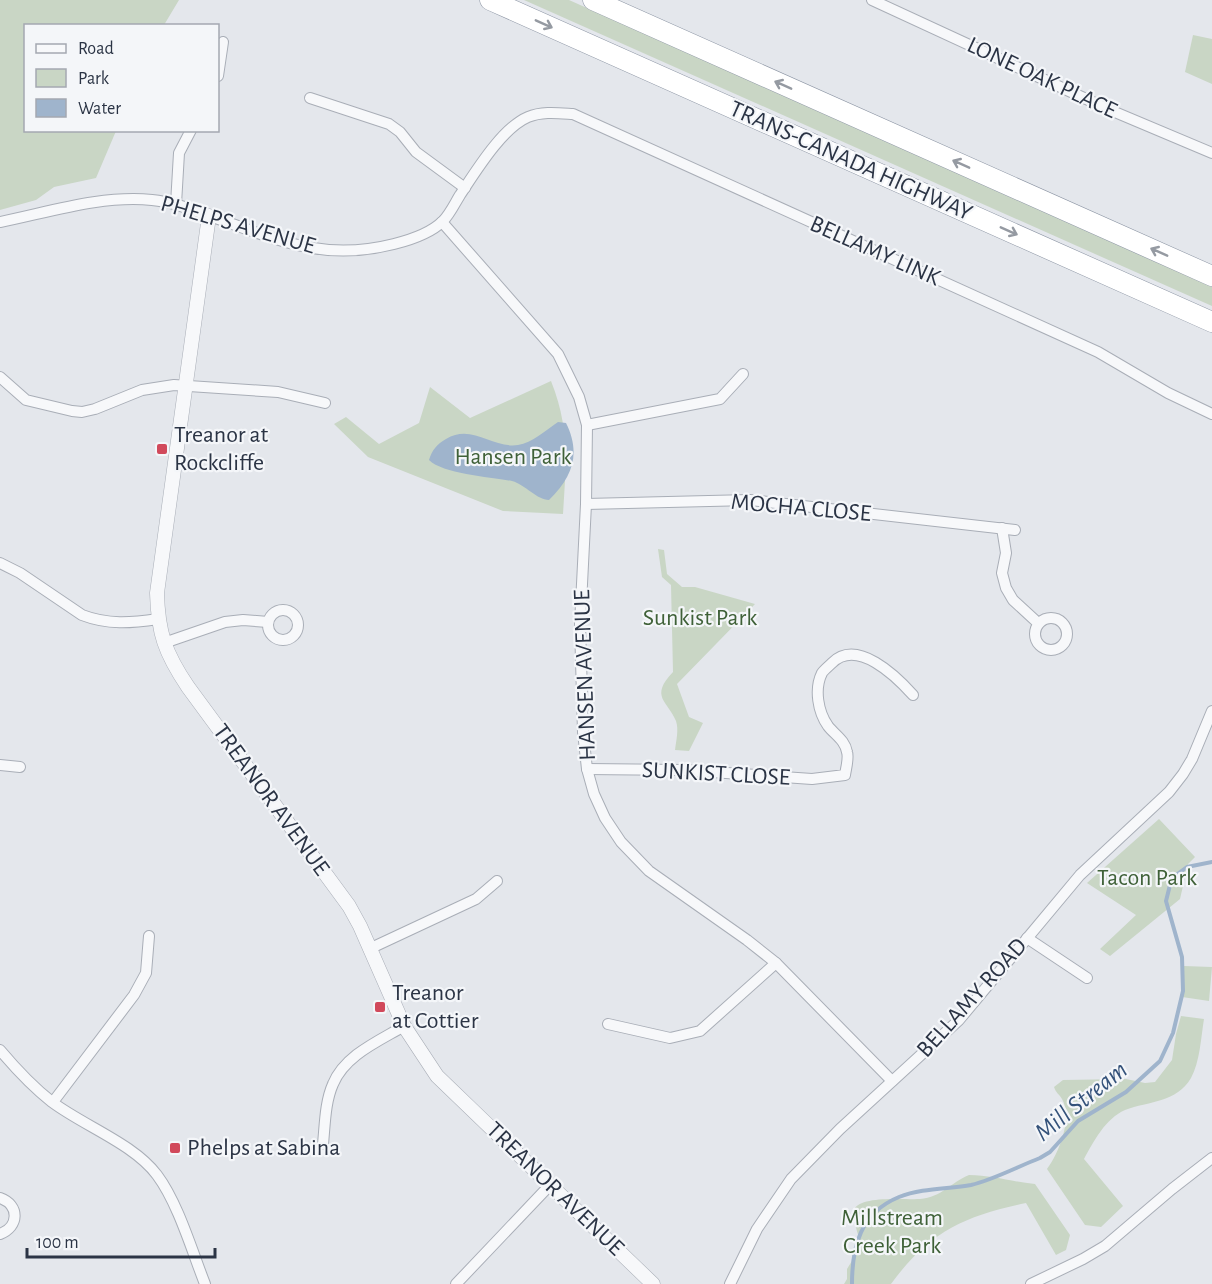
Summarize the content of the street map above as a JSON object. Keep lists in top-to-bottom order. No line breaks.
{"streets":{"highway":["TRANS-CANADA HIGHWAY"],"street":["LONE OAK PLACE","PHELPS AVENUE","BELLAMY LINK","MOCHA CLOSE","HANSEN AVENUE","SUNKIST CLOSE","TREANOR AVENUE","BELLAMY ROAD"]},"crossings":[["PHELPS AVENUE","BELLAMY LINK"],["PHELPS AVENUE","HANSEN AVENUE"],["PHELPS AVENUE","TREANOR AVENUE"],["MOCHA CLOSE","HANSEN AVENUE"],["HANSEN AVENUE","SUNKIST CLOSE"],["HANSEN AVENUE","BELLAMY ROAD"]],"water":["Mill Stream"],"parks":["Hansen Park","Sunkist Park","Tacon Park","Millstream Creek Park"],"places":{"transit":["Treanor at Rockcliffe","Treanor at Cottier","Phelps at Sabina"]},"legend":["Road","Park","Water"],"scale_bar":"100 m"}
